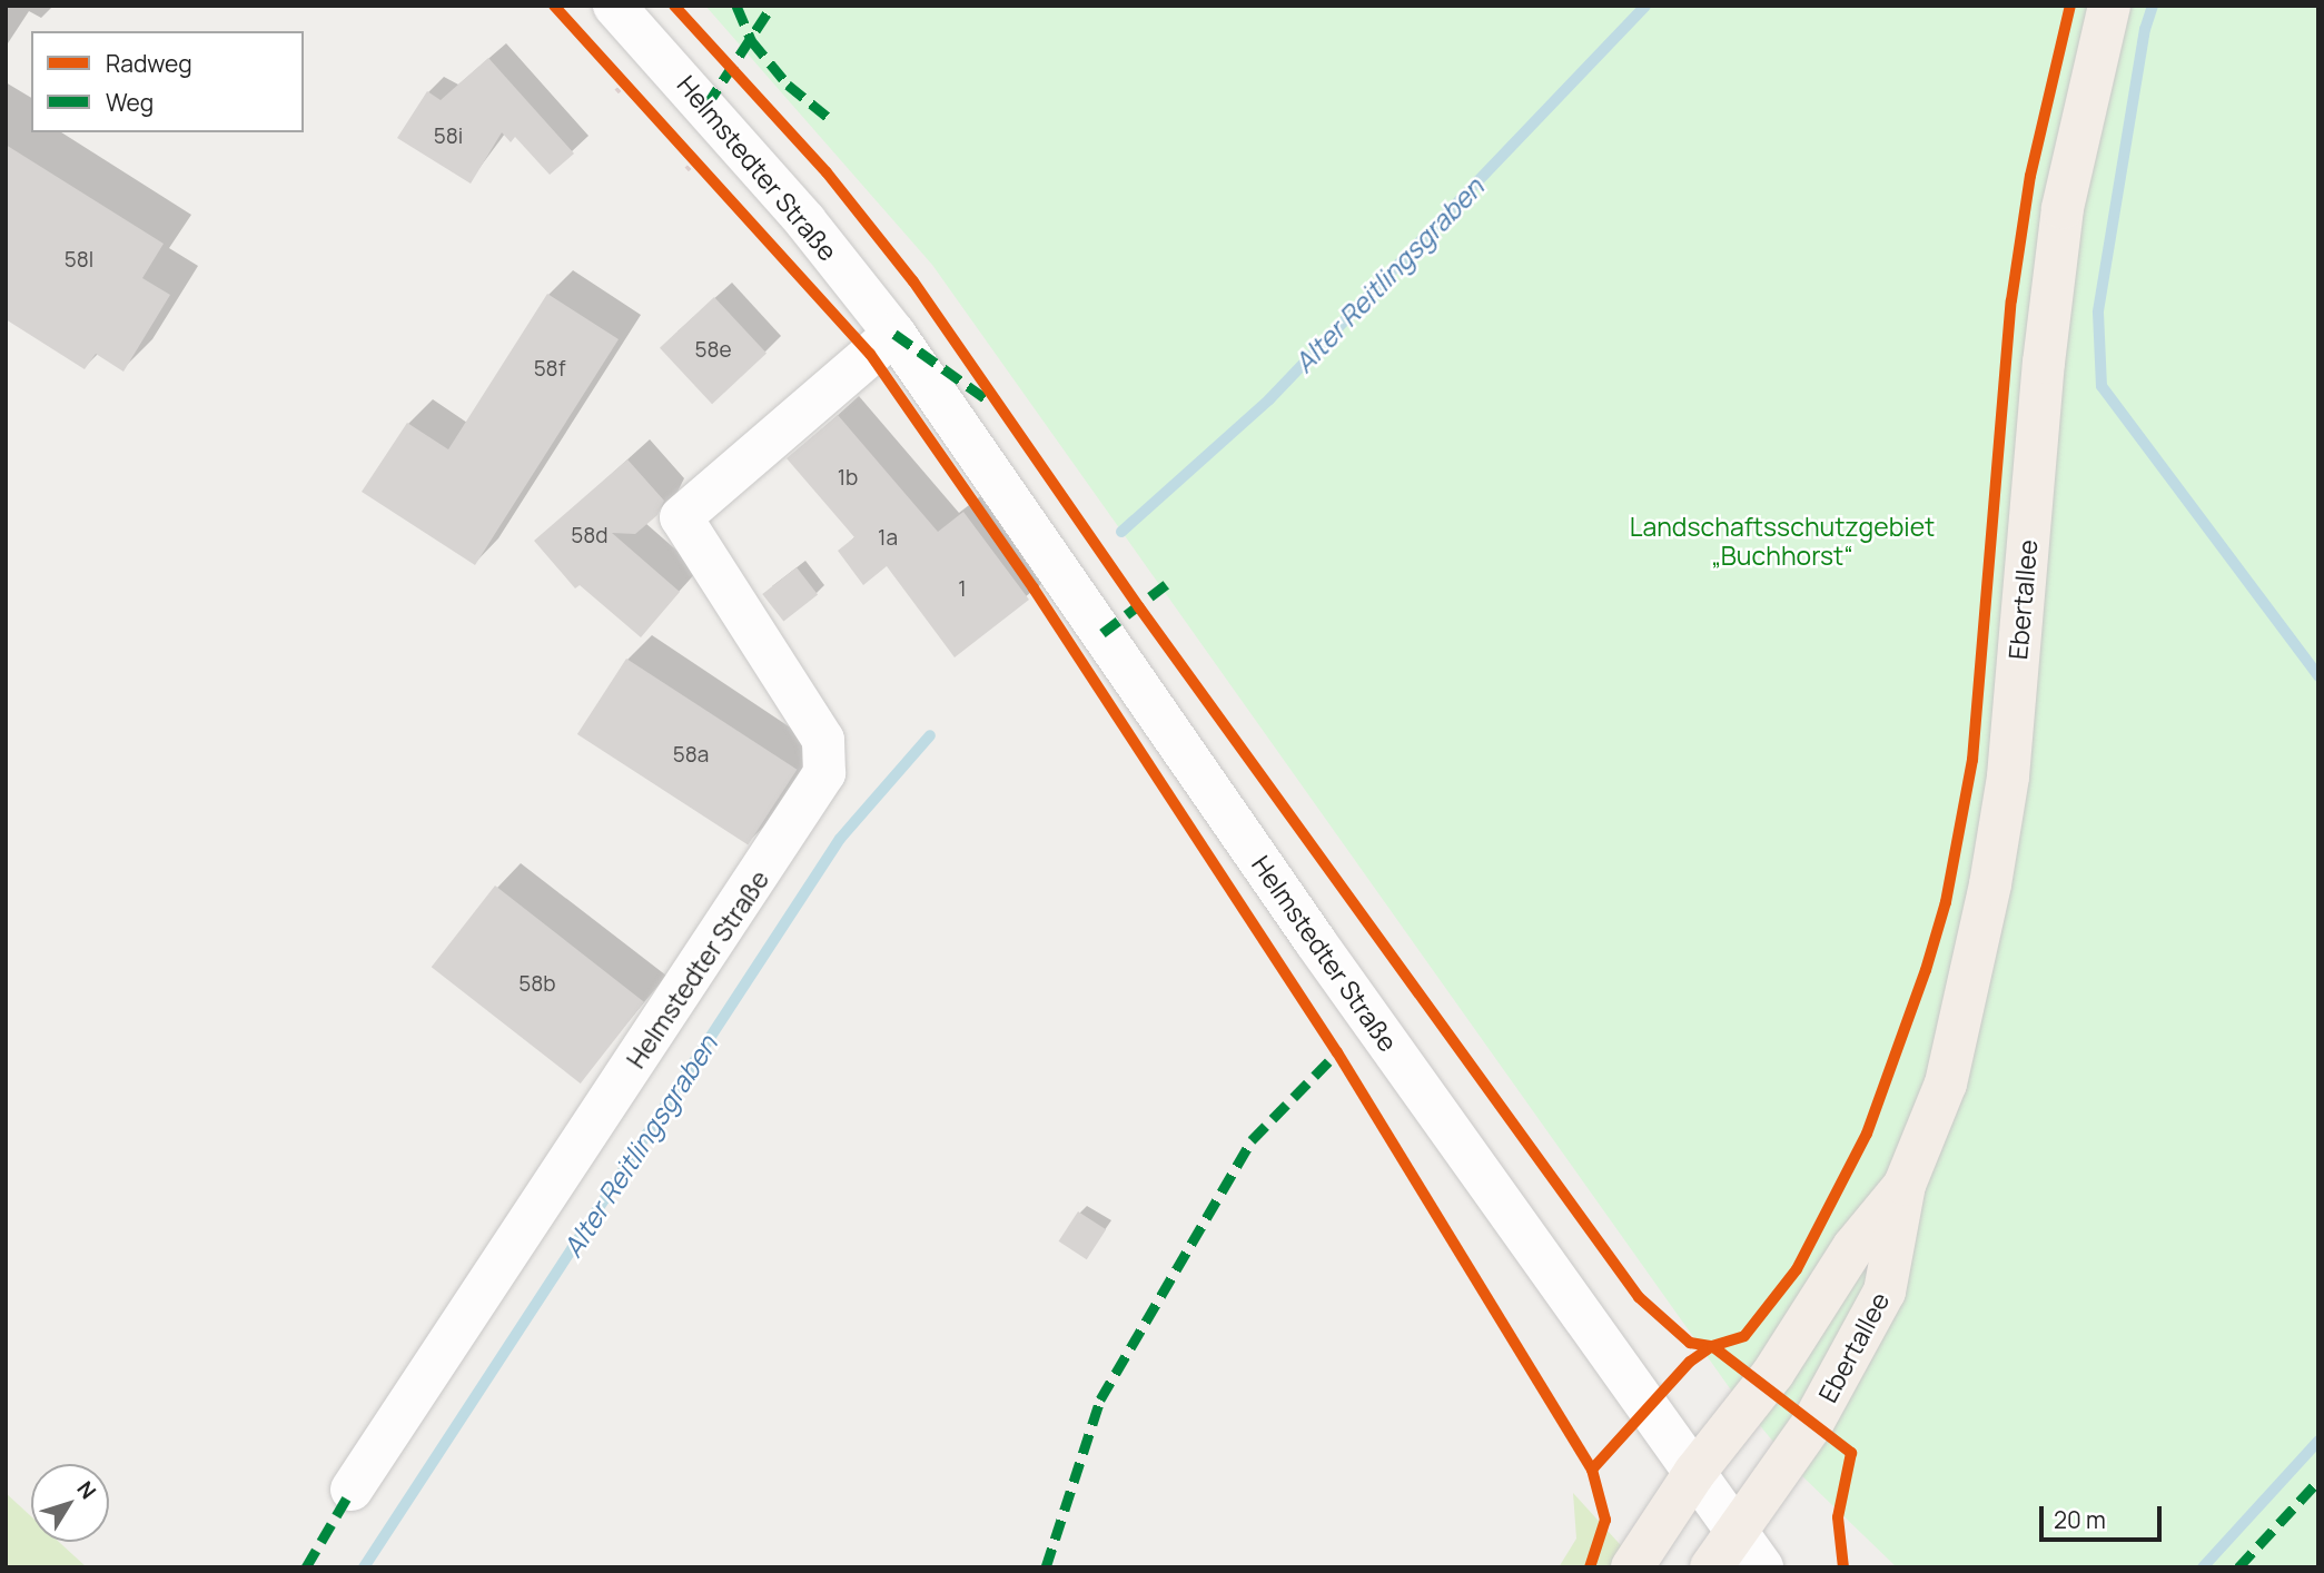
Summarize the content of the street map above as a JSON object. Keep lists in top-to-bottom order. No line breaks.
{"streets":{"main road":["Ebertallee"],"street":["Helmstedter Straße"]},"crossings":[["Helmstedter Straße","Ebertallee"]],"water":["Alter Reitlingsgraben"],"parks":["Landschaftsschutzgebiet „Buchhorst“"],"house_numbers":["58i","58l","58e","58f","1b","58d","1a","1","58a","58b"],"legend":["Radweg","Weg"],"scale_bar":"20 m","north":"top right"}
